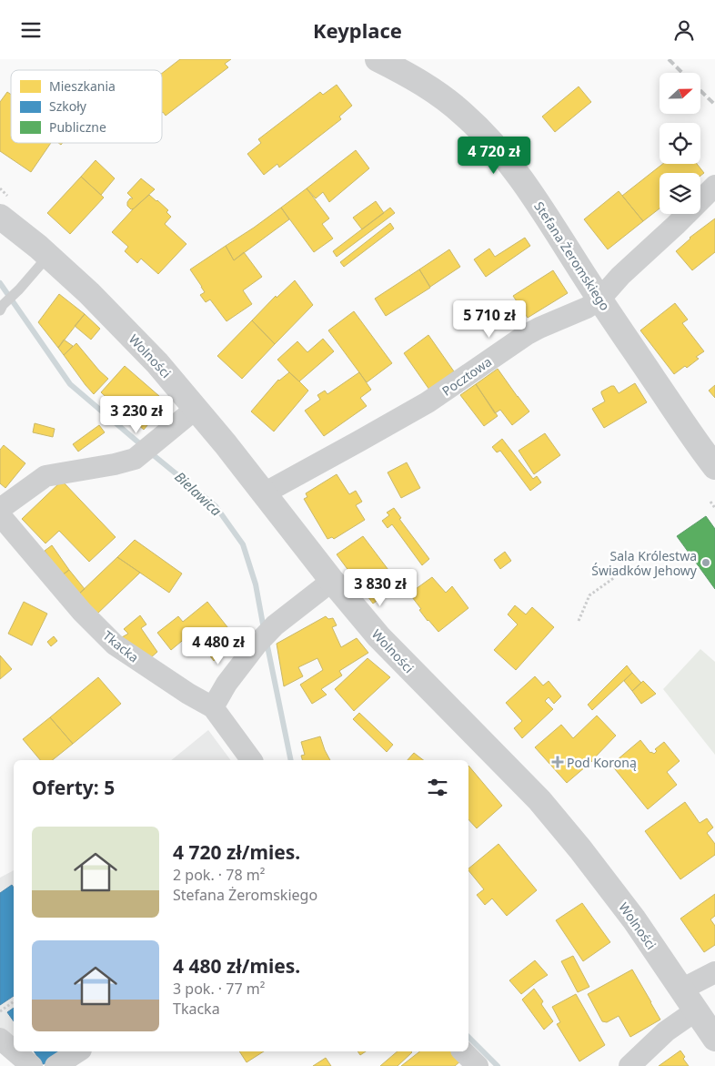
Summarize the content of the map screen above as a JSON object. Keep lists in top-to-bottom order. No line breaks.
{"streets":{"street":["Stefana Żeromskiego","Wolności","Pocztowa","Tkacka"]},"crossings":[["Stefana Żeromskiego","Pocztowa"],["Wolności","Pocztowa"]],"water":["Bielawica"],"places":{"other":["Sala Królestwa Świadków Jehowy"],"health":["Pod Koroną"]},"legend":["Mieszkania","Szkoły","Publiczne"],"north":"right","page":{"header":"Keyplace","price":["4 720 zł","5 710 zł","3 230 zł","3 830 zł","4 480 zł"],"heading":"Oferty: 5","list":[{"name":"4 720 zł/mies.","note":"2 pok. · 78 m² · Stefana Żeromskiego"},{"name":"4 480 zł/mies.","note":"3 pok. · 77 m² · Tkacka"}]}}
